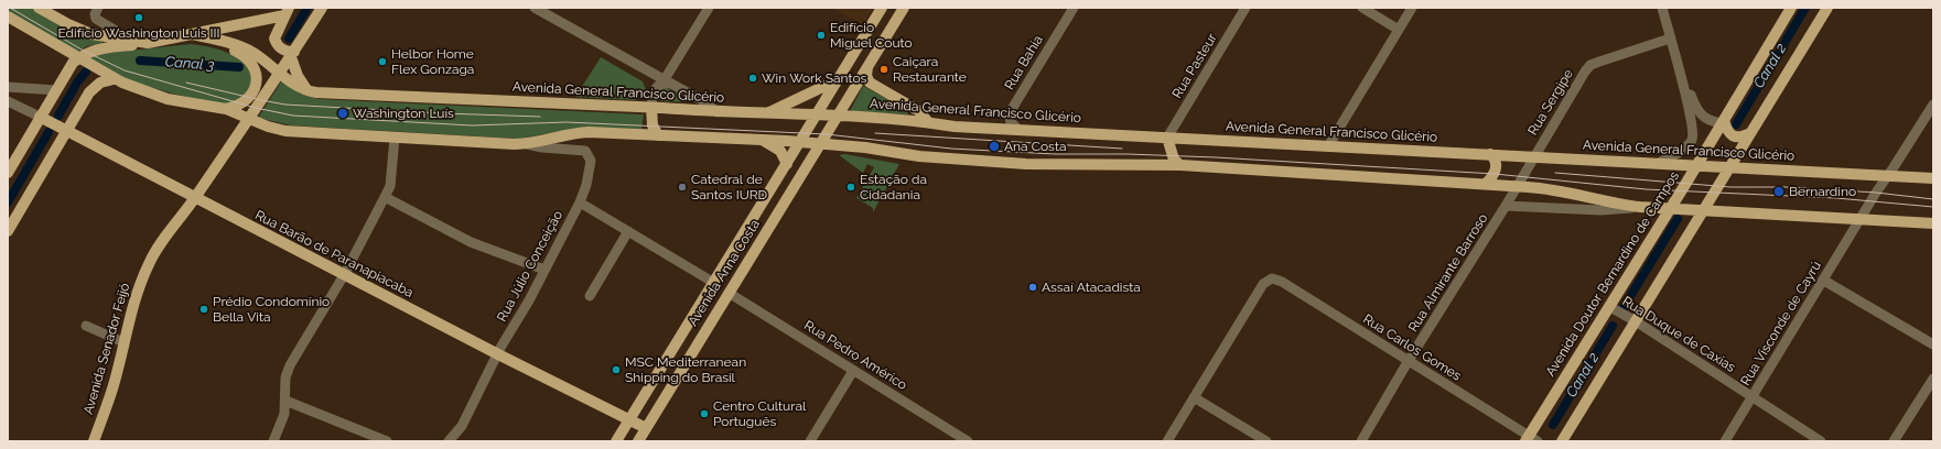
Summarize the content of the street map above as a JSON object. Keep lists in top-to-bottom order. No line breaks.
{"streets":{"main road":["Avenida General Francisco Glicério","Rua Barão de Paranapiacaba","Avenida Anna Costa","Avenida Doutor Bernardino de Campos","Avenida Senador Feijó"],"street":["Rua Bahia","Rua Pasteur","Rua Sergipe","Rua Júlio Conceição","Rua Almirante Barroso","Rua Visconde de Cayrú","Rua Duque de Caxias","Rua Carlos Gomes","Rua Pedro Américo"]},"crossings":[["Rua Bahia","Avenida General Francisco Glicério"],["Rua Pasteur","Avenida General Francisco Glicério"],["Avenida General Francisco Glicério","Rua Sergipe"],["Avenida General Francisco Glicério","Avenida Anna Costa"],["Avenida General Francisco Glicério","Avenida Doutor Bernardino de Campos"],["Avenida General Francisco Glicério","Rua Visconde de Cayrú"],["Avenida General Francisco Glicério","Avenida Senador Feijó"],["Rua Sergipe","Rua Almirante Barroso"],["Rua Barão de Paranapiacaba","Rua Júlio Conceição"],["Rua Barão de Paranapiacaba","Avenida Anna Costa"],["Rua Barão de Paranapiacaba","Avenida Senador Feijó"],["Avenida Anna Costa","Rua Pedro Américo"],["Rua Almirante Barroso","Rua Carlos Gomes"],["Avenida Doutor Bernardino de Campos","Rua Duque de Caxias"],["Avenida Doutor Bernardino de Campos","Rua Carlos Gomes"],["Rua Visconde de Cayrú","Rua Duque de Caxias"]],"water":["Canal 3","Canal 2"],"places":["Edifício Washington Luis III","Edifício Miguel Couto","Helbor Home Flex Gonzaga","Caiçara Restaurante","Win Work Santos","Washington Luís","Ana Costa","Catedral de Santos IURD","Estação da Cidadania","Bernardino","Assaí Atacadista","Prédio Condomínio Bella Vita","MSC Mediterranean Shipping do Brasil","Centro Cultural Português"]}
